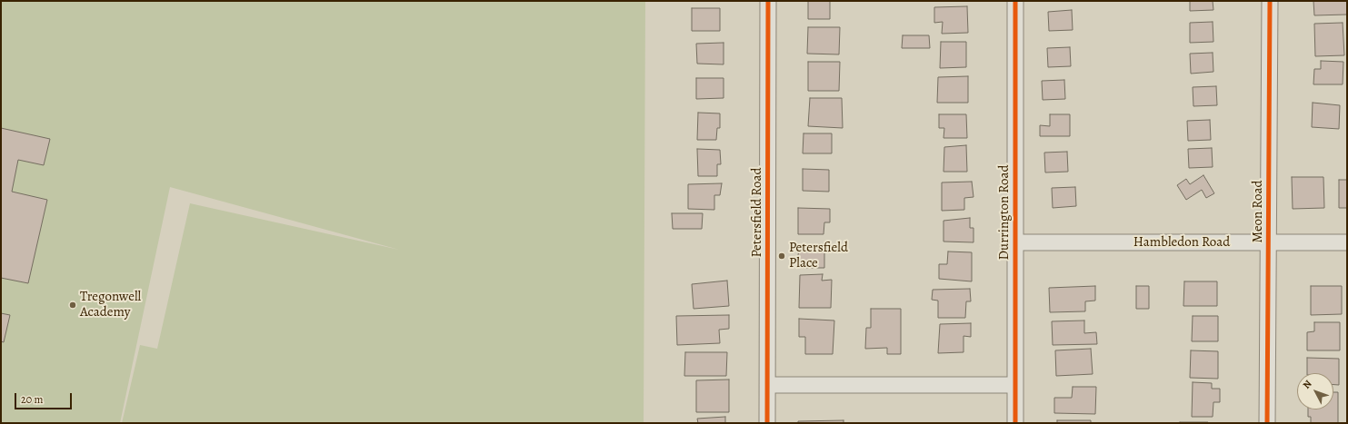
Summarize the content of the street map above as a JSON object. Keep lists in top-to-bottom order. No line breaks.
{"streets":{"street":["Meon Road","Petersfield Road","Durrington Road","Hambledon Road"]},"crossings":[["Meon Road","Hambledon Road"],["Durrington Road","Hambledon Road"]],"places":["Petersfield Place","Tregonwell Academy"],"scale_bar":"20 m","north":"top left"}
